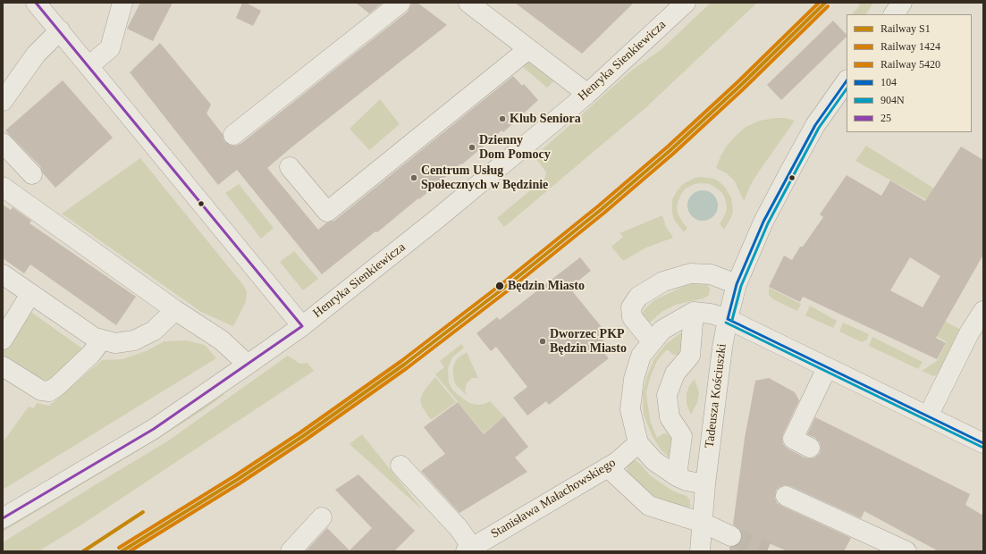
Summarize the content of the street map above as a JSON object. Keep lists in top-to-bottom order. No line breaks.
{"streets":{"street":["Henryka Sienkiewicza","Tadeusza Kościuszki","Stanisława Małachowskiego"]},"places":["Klub Seniora","Dzienny Dom Pomocy","Centrum Usług Społecznych w Będzinie","Będzin Miasto","Dworzec PKP Będzin Miasto"],"lines":["rail line S1","rail line 5420","transit line 25","rail line 1424","transit line 104","transit line 904N"],"legend":["Railway S1","Railway 1424","Railway 5420","104","904N","25"]}
